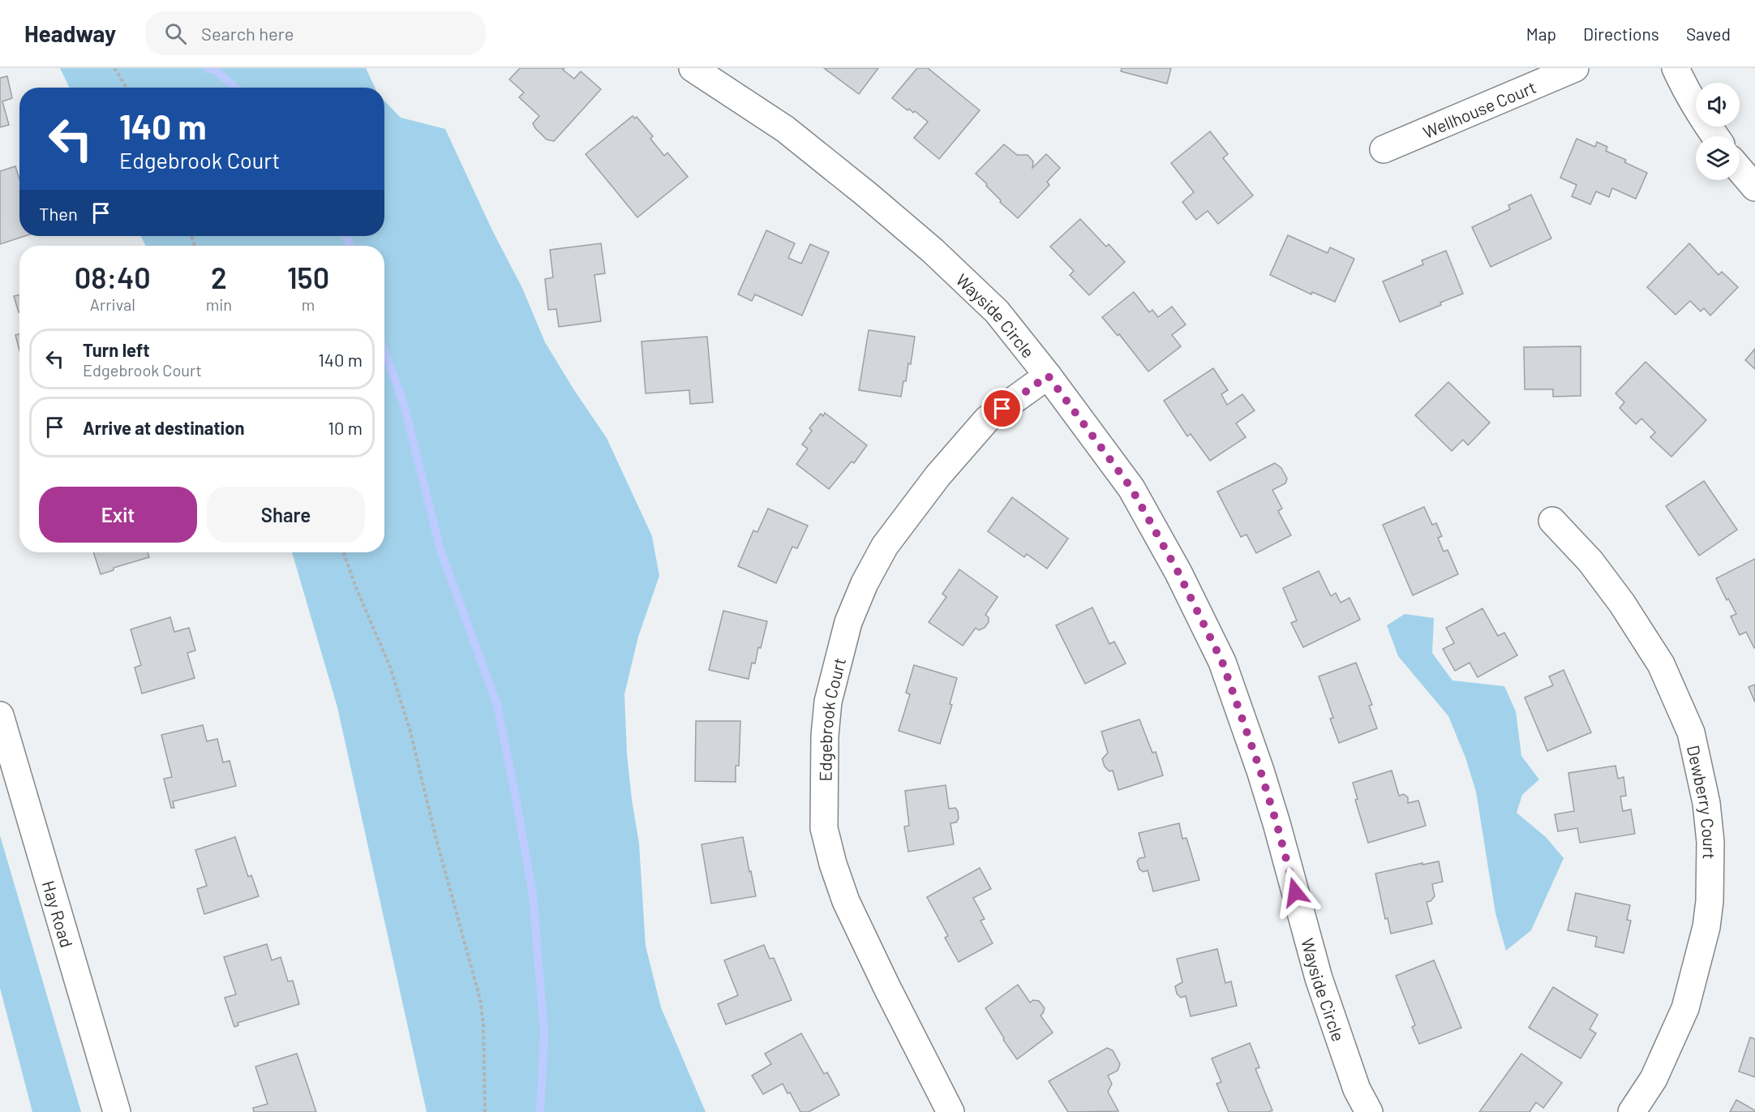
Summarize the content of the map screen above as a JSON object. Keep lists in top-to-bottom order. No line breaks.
{"streets":{"street":["Wellhouse Court","Wayside Circle","Edgebrook Court","Dewberry Court","Hay Road"]},"crossings":[["Wayside Circle","Edgebrook Court"]],"page":{"header":"Headway","search":"Search here","nav":["Map","Directions","Saved"],"turn":["140 m","Edgebrook Court"],"then":"Then","eta":["08:40","Arrival","2","min","150","m"],"list":[{"name":"Turn left","note":"Edgebrook Court","value":"140 m"},{"name":"Arrive at destination","value":"10 m"}],"buttons":["Exit","Share"]}}
